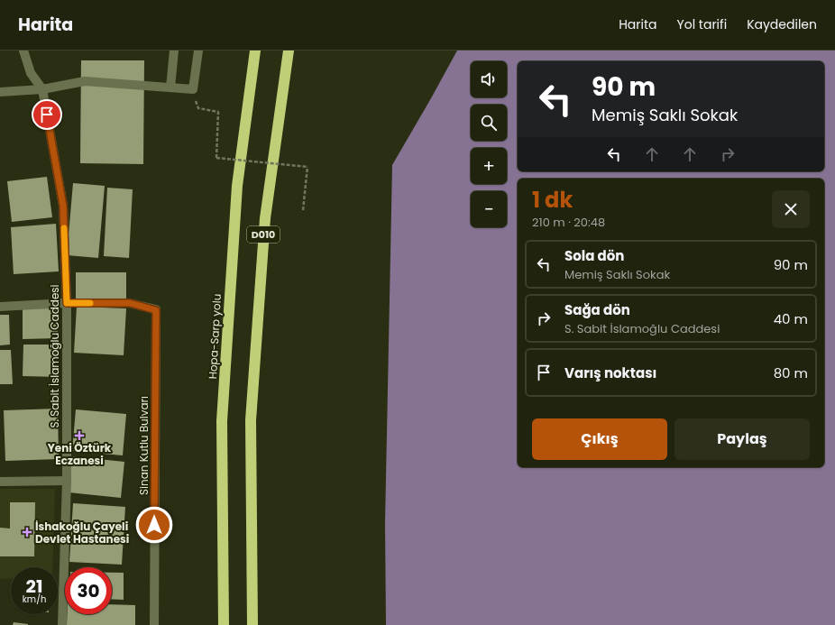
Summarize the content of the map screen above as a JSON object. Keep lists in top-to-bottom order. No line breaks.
{"streets":{"highway":["D010","Hopa-Sarp yolu"],"street":["S. Sabit İslamoğlu Caddesi","Sinan Kutlu Bulvarı"]},"crossings":[["S. Sabit İslamoğlu Caddesi","Sinan Kutlu Bulvarı"]],"places":{"health":["Yeni Öztürk Eczanesi","İshakoğlu Çayeli Devlet Hastanesi"]},"page":{"header":"Harita","nav":["Harita","Yol tarifi","Kaydedilen"],"map_buttons":["+","−"],"turn":["90 m","Memiş Saklı Sokak"],"heading":["1 dk","210 m · 20:48"],"list":[{"name":"Sola dön","note":"Memiş Saklı Sokak","value":"90 m"},{"name":"Sağa dön","note":"S. Sabit İslamoğlu Caddesi","value":"40 m"},{"name":"Varış noktası","value":"80 m"}],"buttons":["Çıkış","Paylaş"],"speed":"21 km/h","limit":"30"}}
